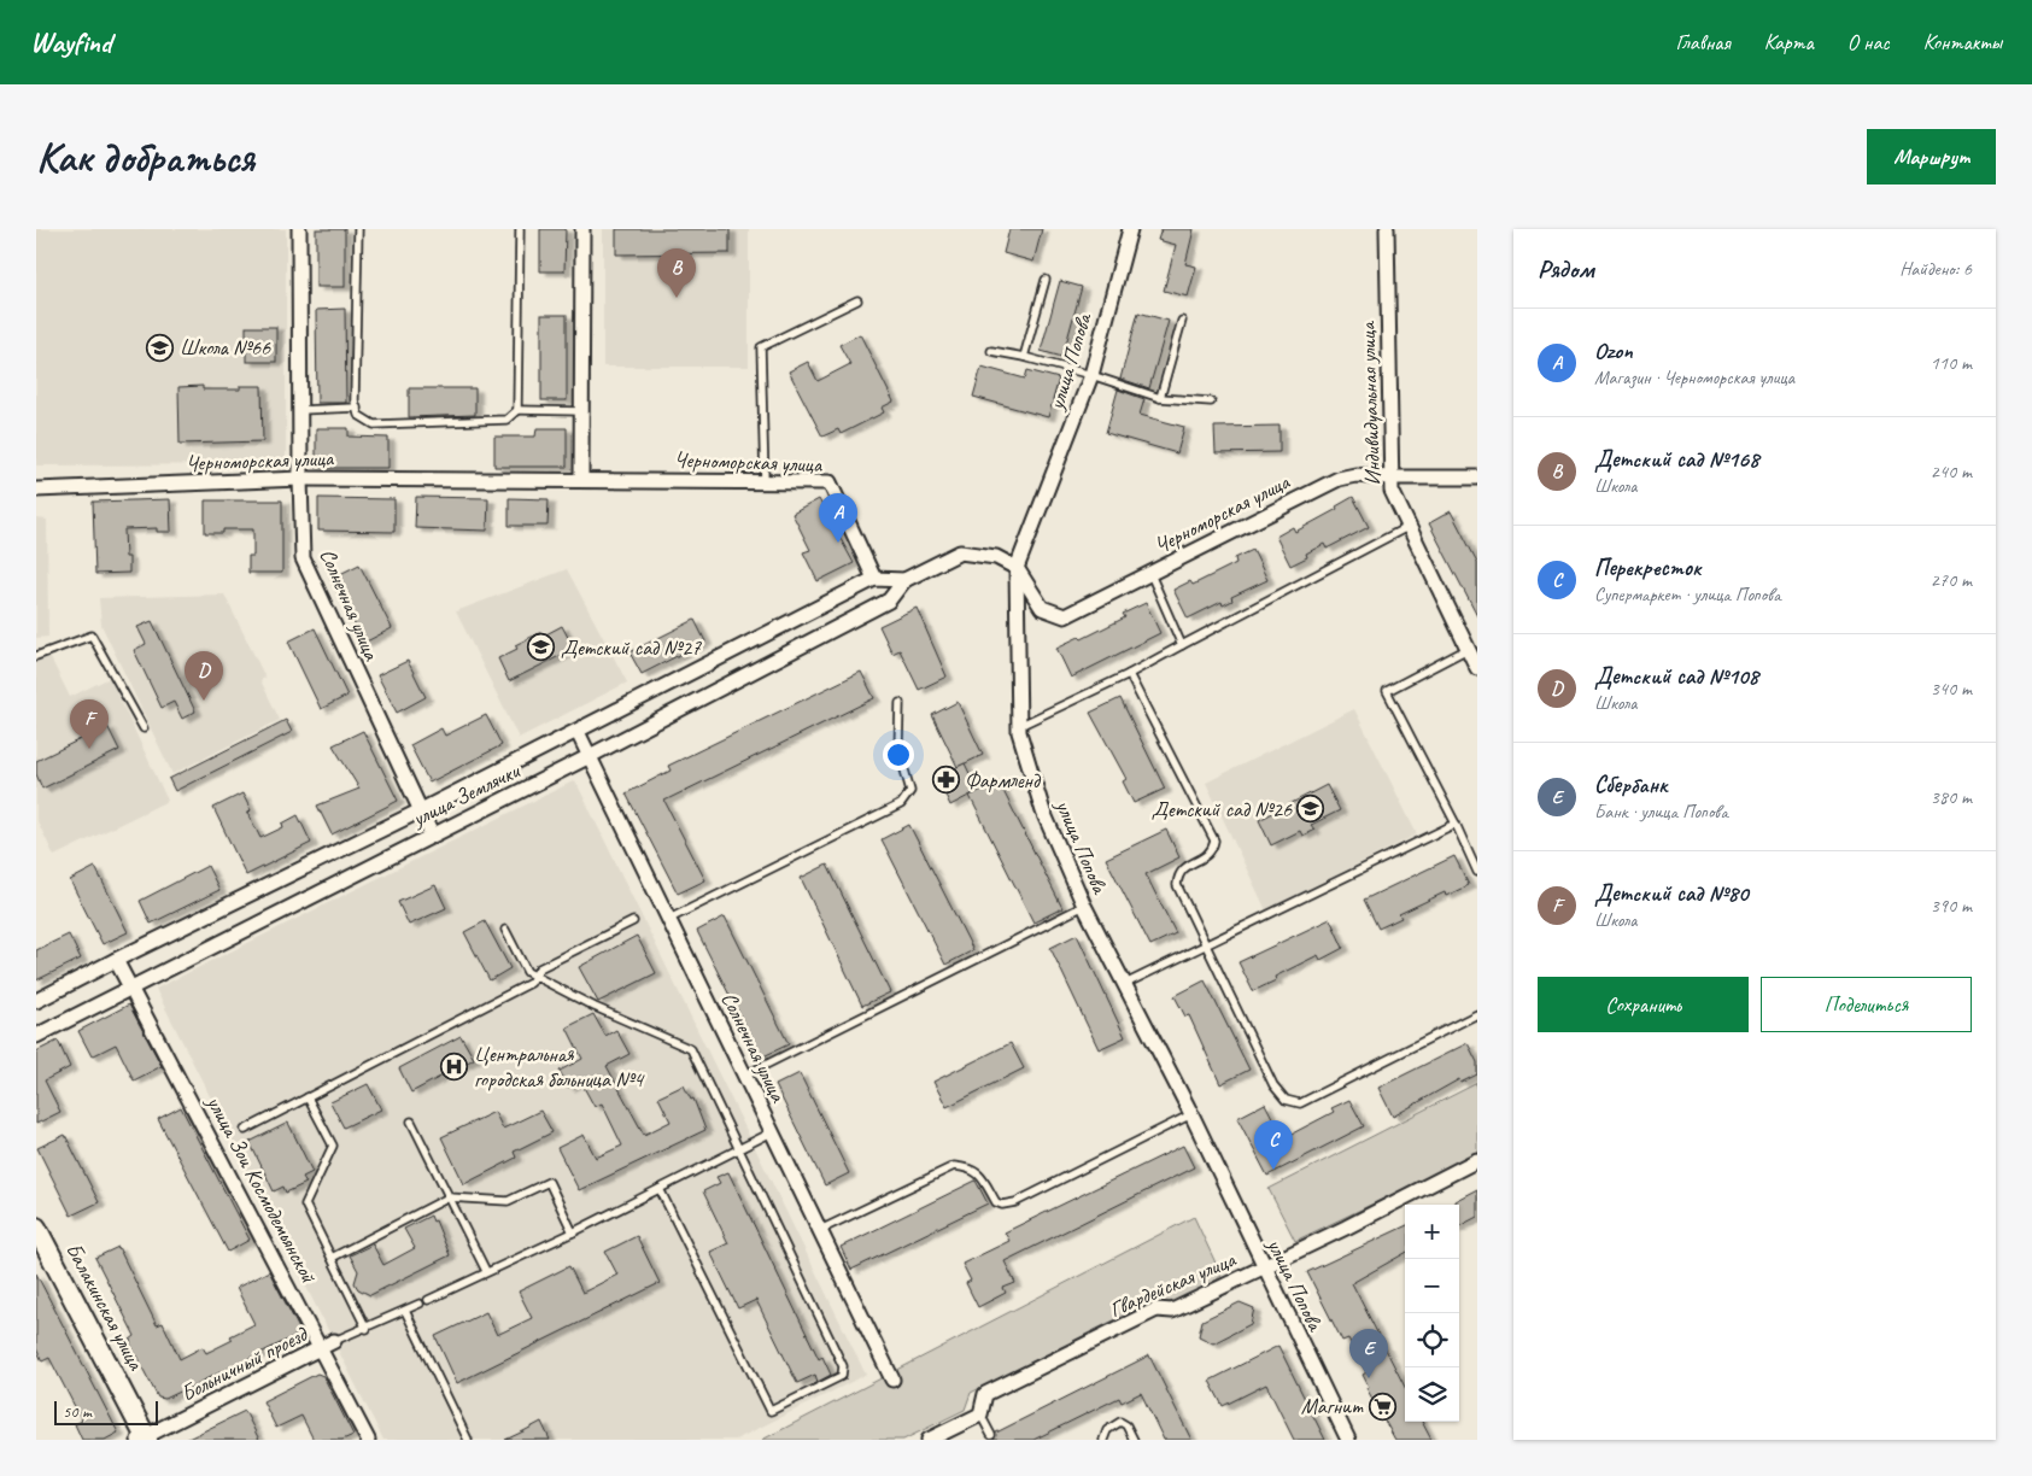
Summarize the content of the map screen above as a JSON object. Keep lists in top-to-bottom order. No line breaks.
{"streets":{"main road":["Балакинская улица"],"street":["улица Попова","Индивидуальная улица","Черноморская улица","Солнечная улица","улица Землячки","улица Зои Космодемьянской","Гвардейская улица","Больничный проезд"]},"crossings":[["улица Попова","Черноморская улица"],["улица Попова","Гвардейская улица"],["Индивидуальная улица","Черноморская улица"],["Черноморская улица","Солнечная улица"],["Черноморская улица","улица Землячки"],["Солнечная улица","улица Землячки"],["улица Землячки","улица Зои Космодемьянской"],["улица Зои Космодемьянской","Больничный проезд"],["Балакинская улица","Больничный проезд"]],"places":{"school or university":["Школа №66","Детский сад №27","Детский сад №26"],"pharmacy":["Фармленд"],"hospital":["Центральная городская больница №4"],"supermarket":["Магнит"]},"scale_bar":"50 m","page":{"header":"Wayfind","nav":["Главная","Карта","О нас","Контакты"],"buttons":["Маршрут",["Сохранить","Поделиться"]],"title":"Как добраться","heading":["Рядом","Найдено: 6"],"pins":["B","A","D","F","C","E"],"list":[{"mark":"A","name":"Ozon","note":"Магазин · Черноморская улица","value":"110 m"},{"mark":"B","name":"Детский сад №168","note":"Школа","value":"240 m"},{"mark":"C","name":"Перекресток","note":"Супермаркет · улица Попова","value":"270 m"},{"mark":"D","name":"Детский сад №108","note":"Школа","value":"340 m"},{"mark":"E","name":"Сбербанк","note":"Банк · улица Попова","value":"380 m"},{"mark":"F","name":"Детский сад №80","note":"Школа","value":"390 m"}],"map_buttons":["+","−"],"scale":"50 m"}}
